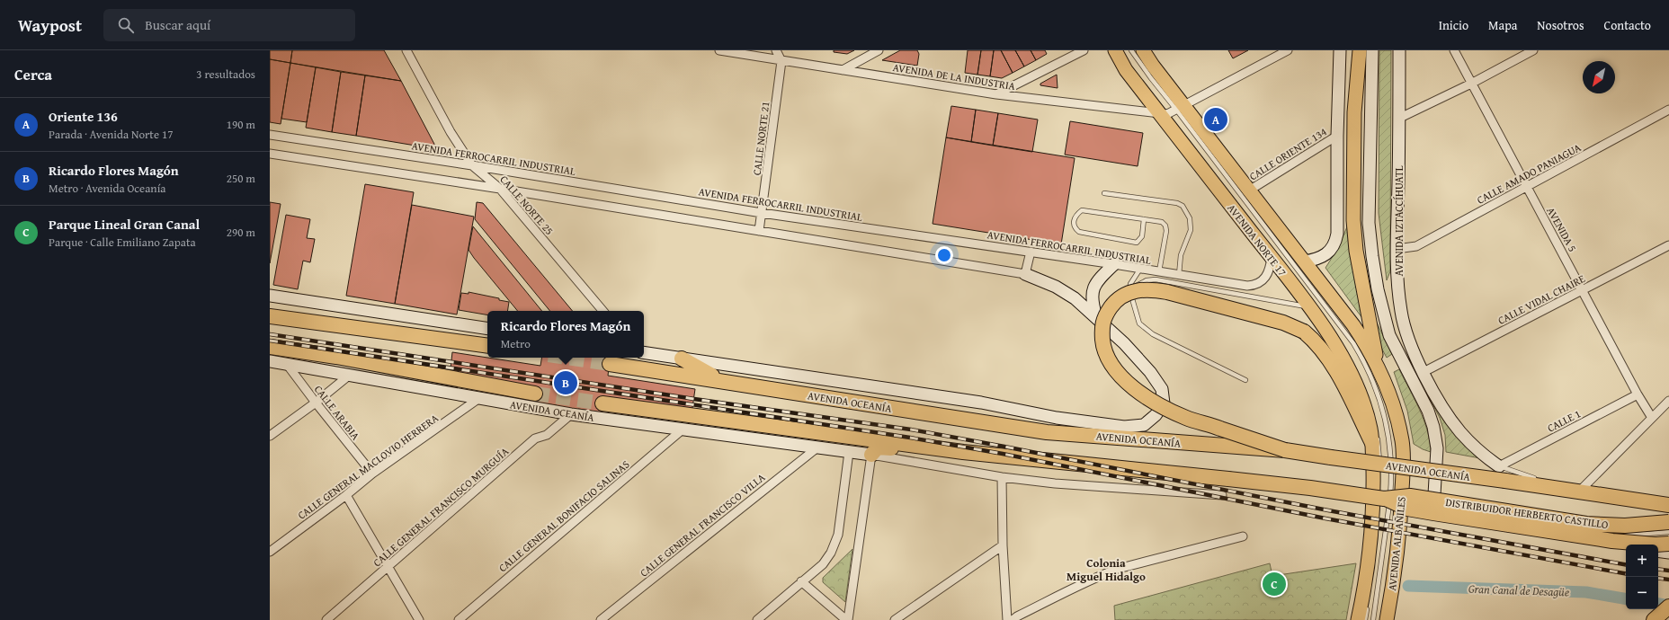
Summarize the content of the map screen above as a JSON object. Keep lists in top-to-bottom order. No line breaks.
{"streets":{"highway":["AVENIDA OCEANÍA","DISTRIBUIDOR HERBERTO CASTILLO"],"main road":["AVENIDA IZTACCÍHUATL","AVENIDA NORTE 17","AVENIDA ALBAÑILES"],"street":["AVENIDA DE LA INDUSTRIA","CALLE NORTE 21","CALLE ORIENTE 134","AVENIDA FERROCARRIL INDUSTRIAL","CALLE AMADO PANIAGUA","CALLE NORTE 25","AVENIDA 5","CALLE VIDAL CHAIRE","CALLE ARABIA","CALLE 1","CALLE GENERAL MACLOVIO HERRERA","CALLE GENERAL FRANCISCO MURGUÍA","CALLE GENERAL BONIFACIO SALINAS","CALLE GENERAL FRANCISCO VILLA"]},"crossings":[["AVENIDA DE LA INDUSTRIA","CALLE NORTE 21"],["AVENIDA DE LA INDUSTRIA","AVENIDA NORTE 17"],["CALLE NORTE 21","AVENIDA FERROCARRIL INDUSTRIAL"],["AVENIDA FERROCARRIL INDUSTRIAL","CALLE NORTE 25"],["AVENIDA FERROCARRIL INDUSTRIAL","AVENIDA NORTE 17"],["CALLE AMADO PANIAGUA","AVENIDA IZTACCÍHUATL"],["CALLE AMADO PANIAGUA","AVENIDA 5"],["AVENIDA IZTACCÍHUATL","CALLE VIDAL CHAIRE"],["AVENIDA IZTACCÍHUATL","CALLE 1"],["AVENIDA 5","CALLE VIDAL CHAIRE"],["AVENIDA 5","CALLE 1"],["AVENIDA OCEANÍA","CALLE ARABIA"],["AVENIDA OCEANÍA","CALLE GENERAL MACLOVIO HERRERA"],["AVENIDA OCEANÍA","CALLE GENERAL FRANCISCO MURGUÍA"],["AVENIDA OCEANÍA","DISTRIBUIDOR HERBERTO CASTILLO"],["AVENIDA OCEANÍA","CALLE GENERAL BONIFACIO SALINAS"],["AVENIDA OCEANÍA","CALLE GENERAL FRANCISCO VILLA"],["CALLE ARABIA","CALLE GENERAL MACLOVIO HERRERA"]],"districts":["Colonia Miguel Hidalgo"],"water":["Gran Canal de Desagüe"],"north":"bottom left","page":{"header":"Waypost","search":"Buscar aquí","nav":["Inicio","Mapa","Nosotros","Contacto"],"heading":["Cerca","3 resultados"],"list":[{"mark":"A","name":"Oriente 136","note":"Parada · Avenida Norte 17","value":"190 m"},{"mark":"B","name":"Ricardo Flores Magón","note":"Metro · Avenida Oceanía","value":"250 m"},{"mark":"C","name":"Parque Lineal Gran Canal","note":"Parque · Calle Emiliano Zapata","value":"290 m"}],"pins":["A","B","C"],"popup":["Ricardo Flores Magón","Metro"],"map_buttons":["+","−"]}}
